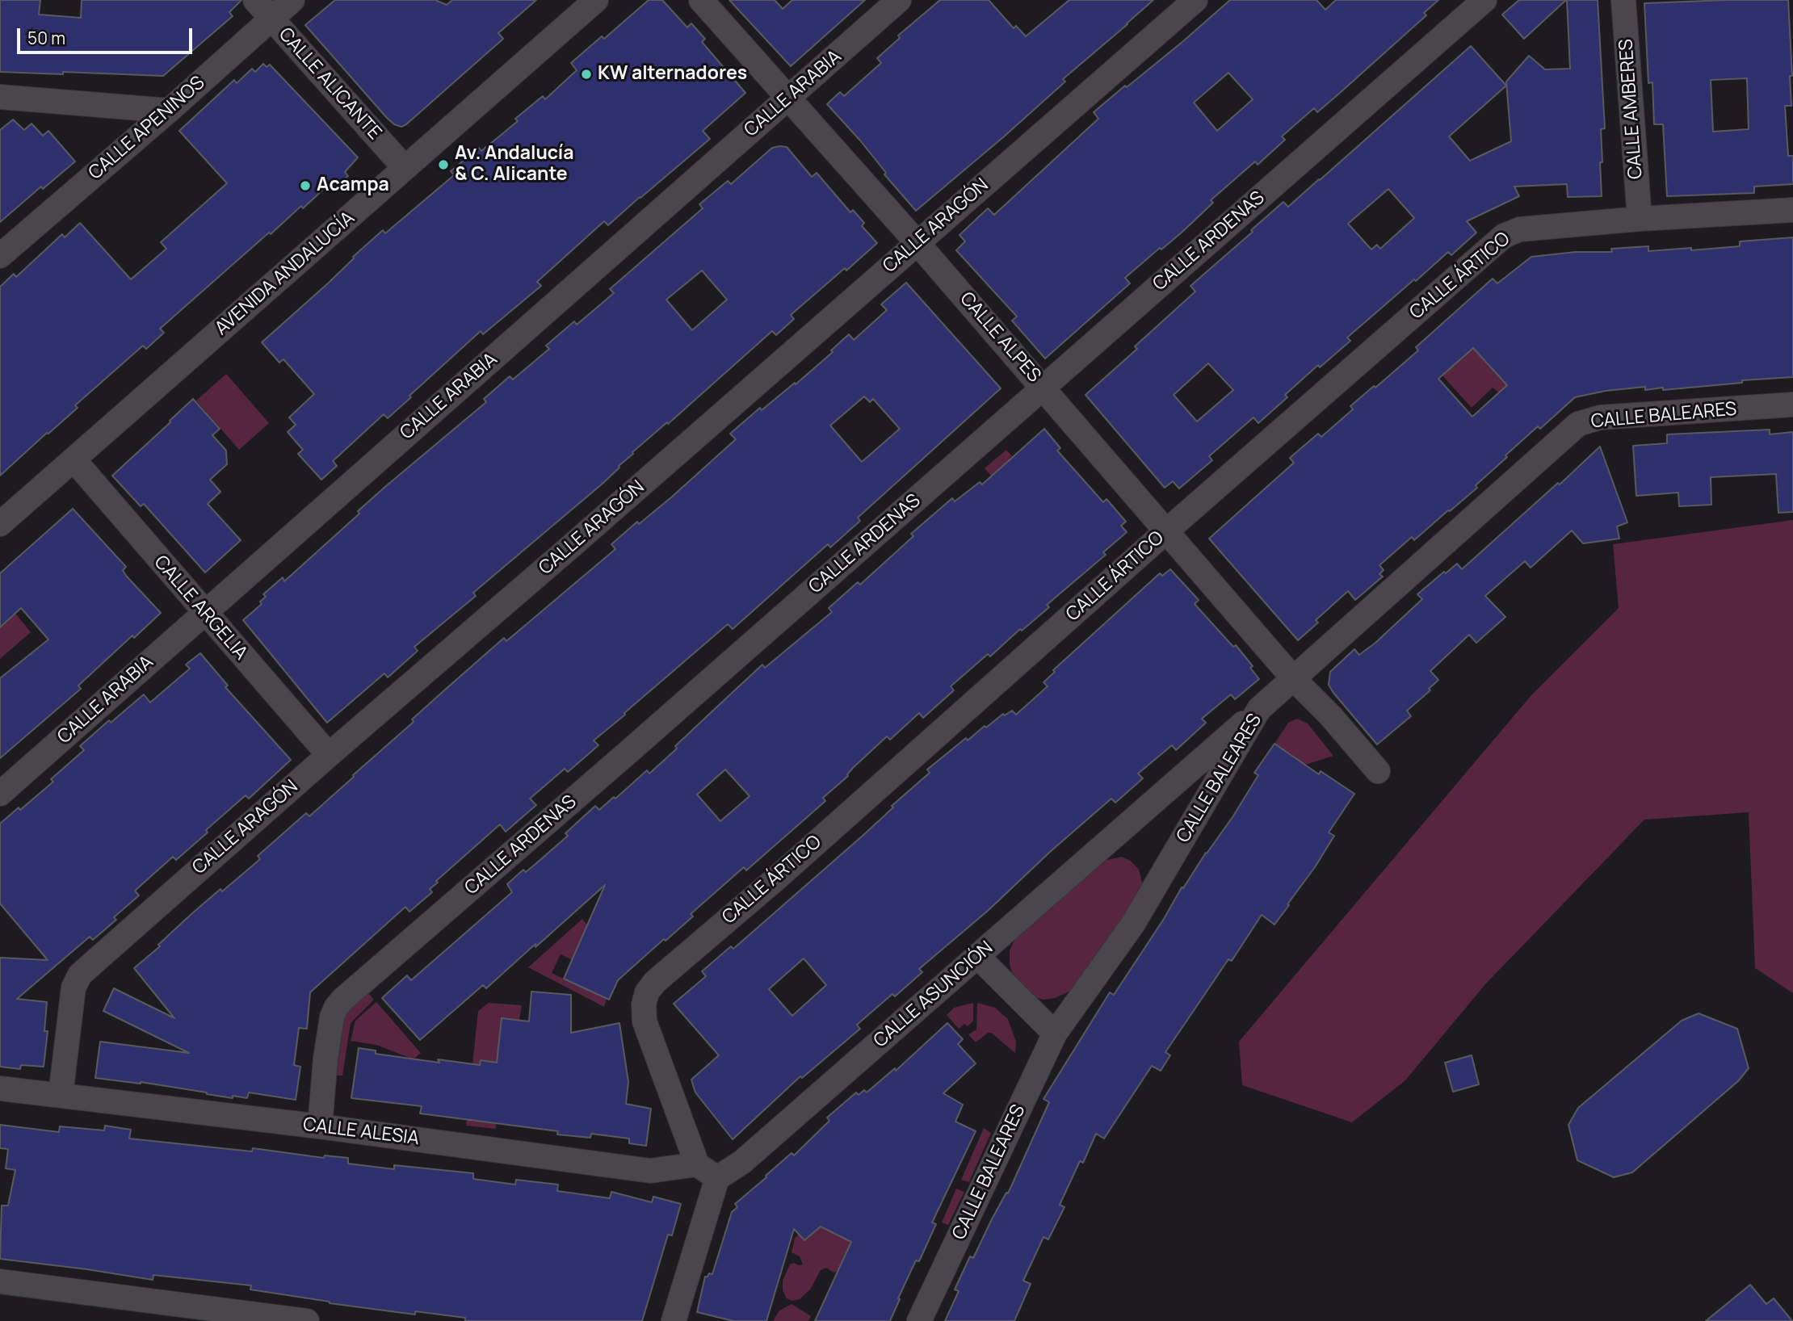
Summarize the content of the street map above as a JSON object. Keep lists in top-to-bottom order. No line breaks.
{"streets":{"street":["CALLE ALICANTE","CALLE ARABIA","CALLE AMBERES","CALLE APENINOS","CALLE ARAGÓN","CALLE ARDENAS","AVENIDA ANDALUCÍA","CALLE ÁRTICO","CALLE ALPES","CALLE BALEARES","CALLE ARGELIA","CALLE ASUNCIÓN","CALLE ALESIA"]},"crossings":[["CALLE ALICANTE","CALLE APENINOS"],["CALLE ALICANTE","AVENIDA ANDALUCÍA"],["CALLE ARABIA","CALLE ALPES"],["CALLE ARABIA","CALLE ARGELIA"],["CALLE AMBERES","CALLE ÁRTICO"],["CALLE ARAGÓN","CALLE ALPES"],["CALLE ARAGÓN","CALLE ARGELIA"],["CALLE ARAGÓN","CALLE ALESIA"],["CALLE ARDENAS","CALLE ALPES"],["CALLE ARDENAS","CALLE ALESIA"],["AVENIDA ANDALUCÍA","CALLE ARGELIA"],["CALLE ÁRTICO","CALLE ALPES"],["CALLE ÁRTICO","CALLE ALESIA"],["CALLE ALPES","CALLE BALEARES"],["CALLE BALEARES","CALLE ASUNCIÓN"]],"places":["KW alternadores","Av. Andalucía & C. Alicante","Acampa"],"scale_bar":"50 m"}
